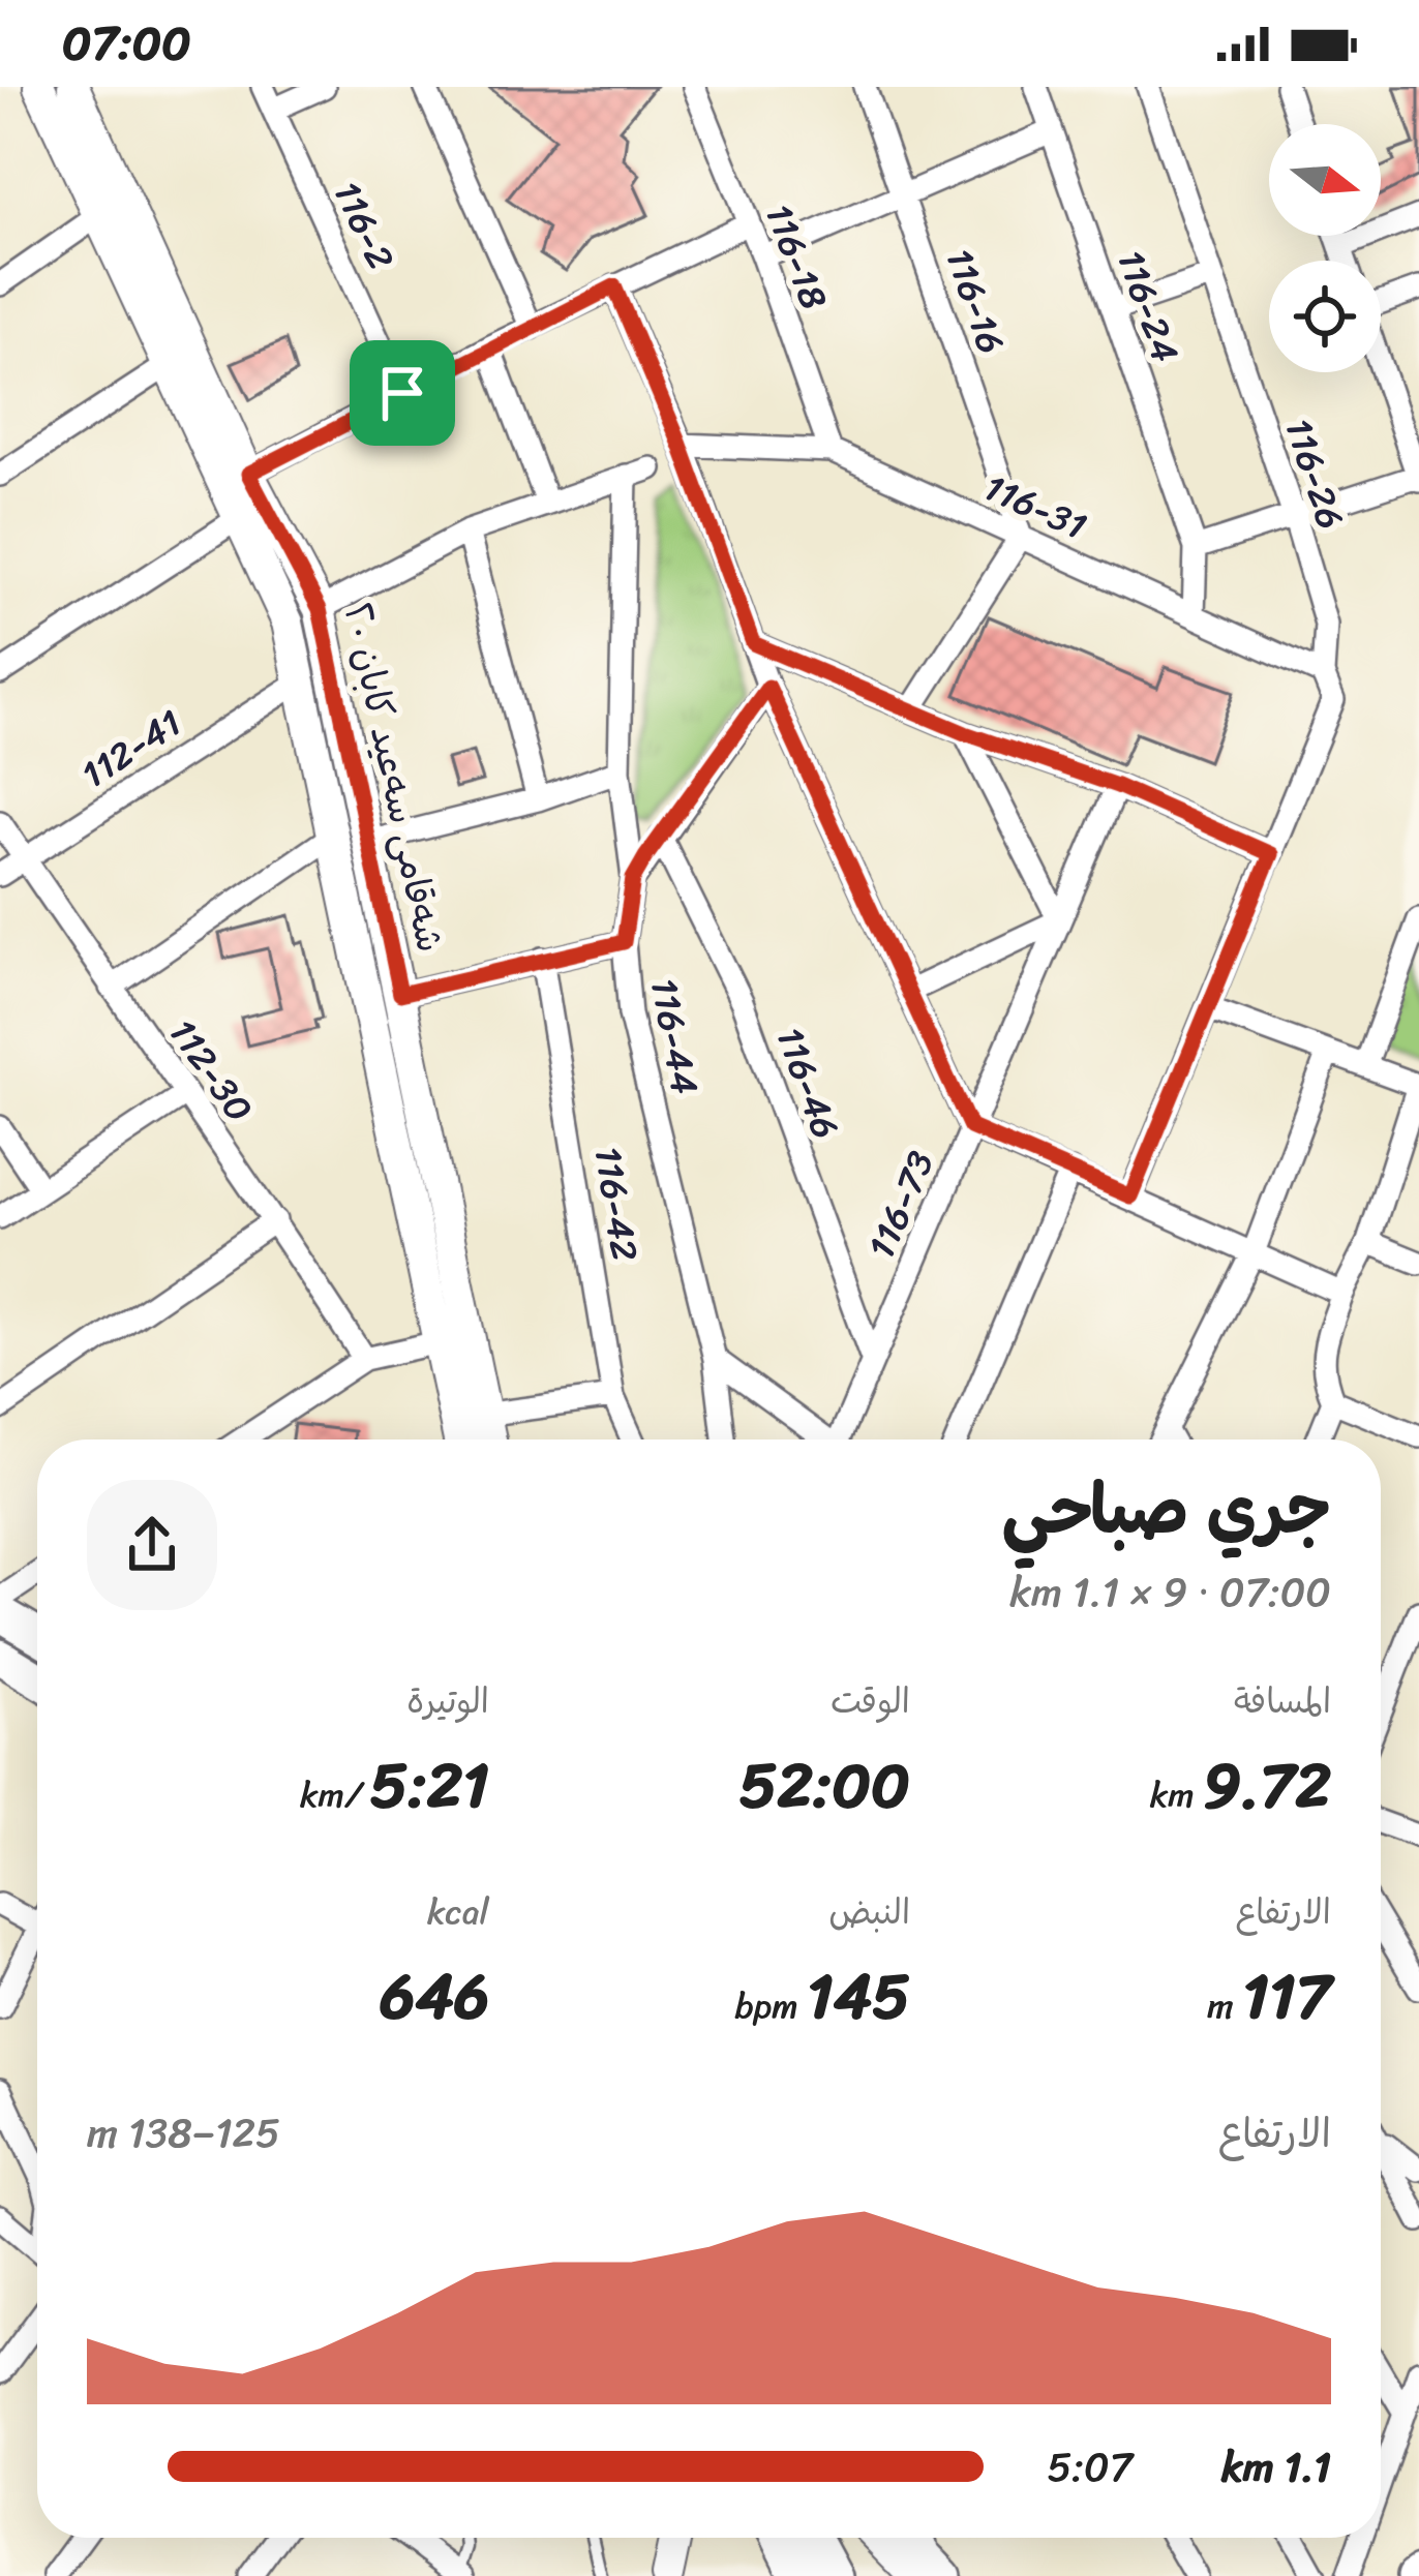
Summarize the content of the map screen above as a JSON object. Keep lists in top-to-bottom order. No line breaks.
{"streets":{"main road":["شەقامی سەعید کابان ٢٠"],"street":["116-2","116-18","116-16","116-24","116-26","116-31","112-41","116-44","112-30","116-46","116-42","116-73"]},"crossings":[["116-18","116-31"],["116-16","116-31"],["116-26","116-31"],["112-41","شەقامی سەعید کابان ٢٠"],["112-41","112-30"],["116-46","116-73"]],"north":"right","page":{"status":"07:00","heading":["جري صباحي","07:00 · 9 × 1.1 km"],"stats":[["المسافة","9.72 km"],["الوقت","52:00"],["الوتيرة","5:21 /km"],["الارتفاع","117 m"],["النبض","145 bpm"],["kcal","646"]],"chart":["الارتفاع","125–138 m"],"list":[{"name":"1.1 km","note":"5:07"}]}}
